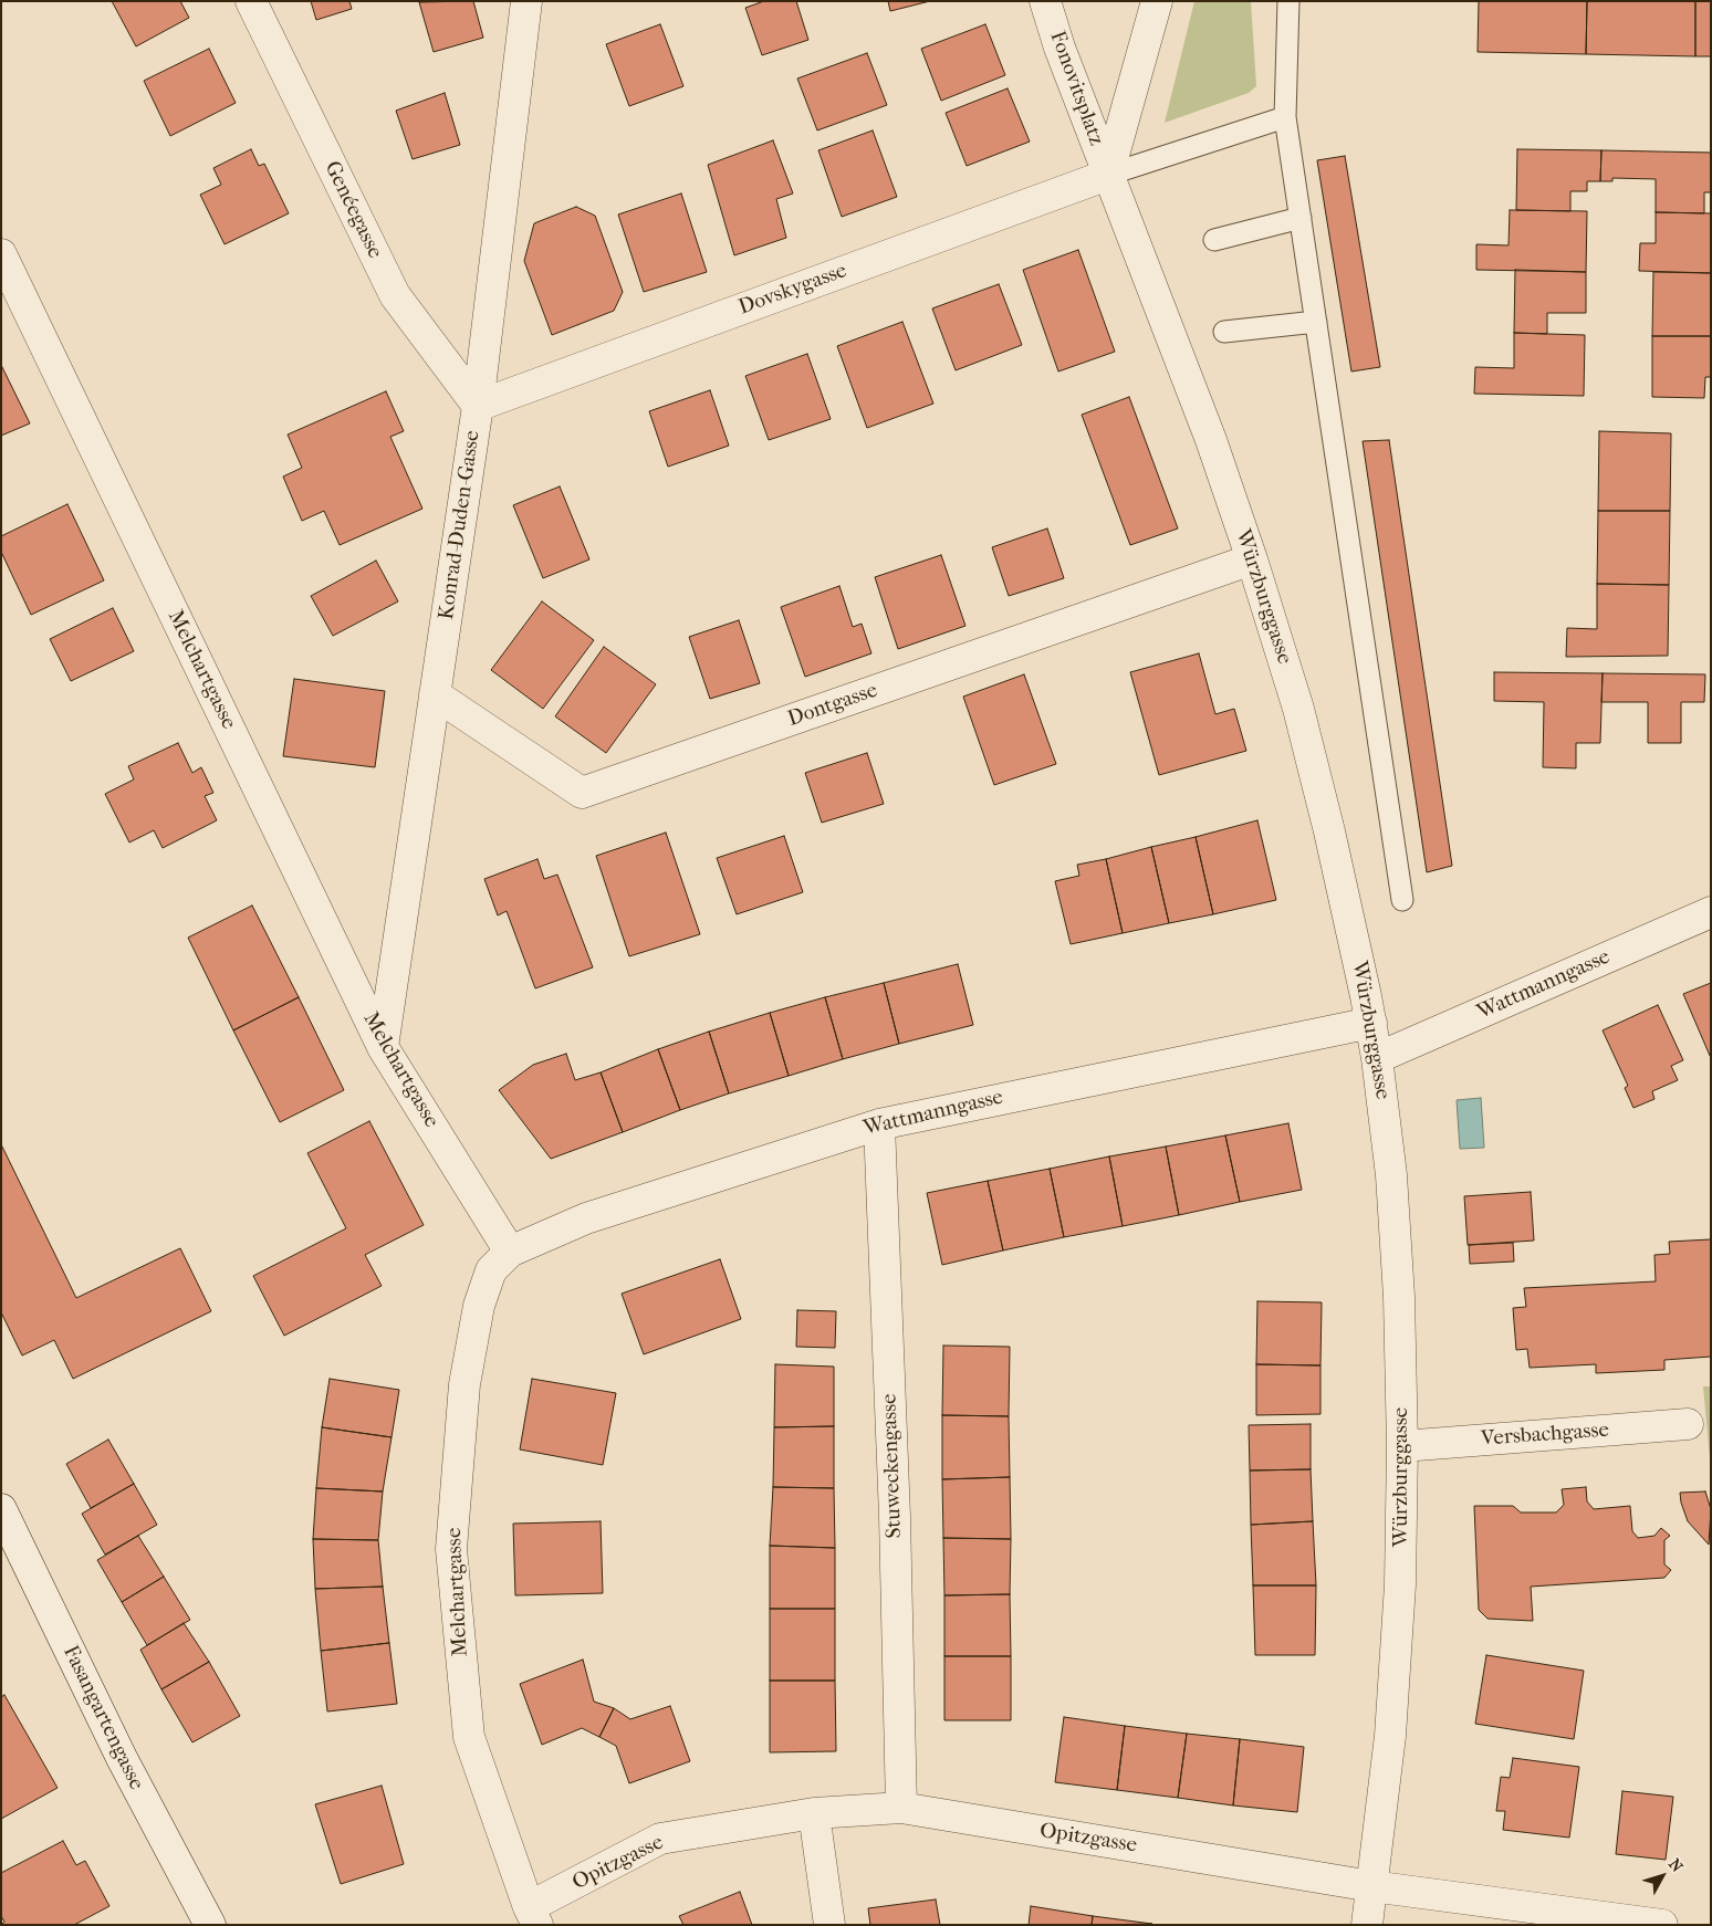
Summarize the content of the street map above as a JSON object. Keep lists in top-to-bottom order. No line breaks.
{"streets":{"street":["Fonovitsplatz","Genéegasse","Dovskygasse","Konrad-Duden-Gasse","Würzburggasse","Melchartgasse","Dontgasse","Wattmanngasse","Versbachgasse","Stuweckengasse","Fasangartengasse","Opitzgasse"]},"crossings":[["Fonovitsplatz","Dovskygasse"],["Fonovitsplatz","Würzburggasse"],["Genéegasse","Dovskygasse"],["Genéegasse","Konrad-Duden-Gasse"],["Dovskygasse","Konrad-Duden-Gasse"],["Dovskygasse","Würzburggasse"],["Konrad-Duden-Gasse","Melchartgasse"],["Konrad-Duden-Gasse","Dontgasse"],["Würzburggasse","Dontgasse"],["Würzburggasse","Wattmanngasse"],["Würzburggasse","Versbachgasse"],["Würzburggasse","Opitzgasse"],["Melchartgasse","Wattmanngasse"],["Melchartgasse","Opitzgasse"],["Wattmanngasse","Stuweckengasse"],["Stuweckengasse","Opitzgasse"]],"north":"top right"}
